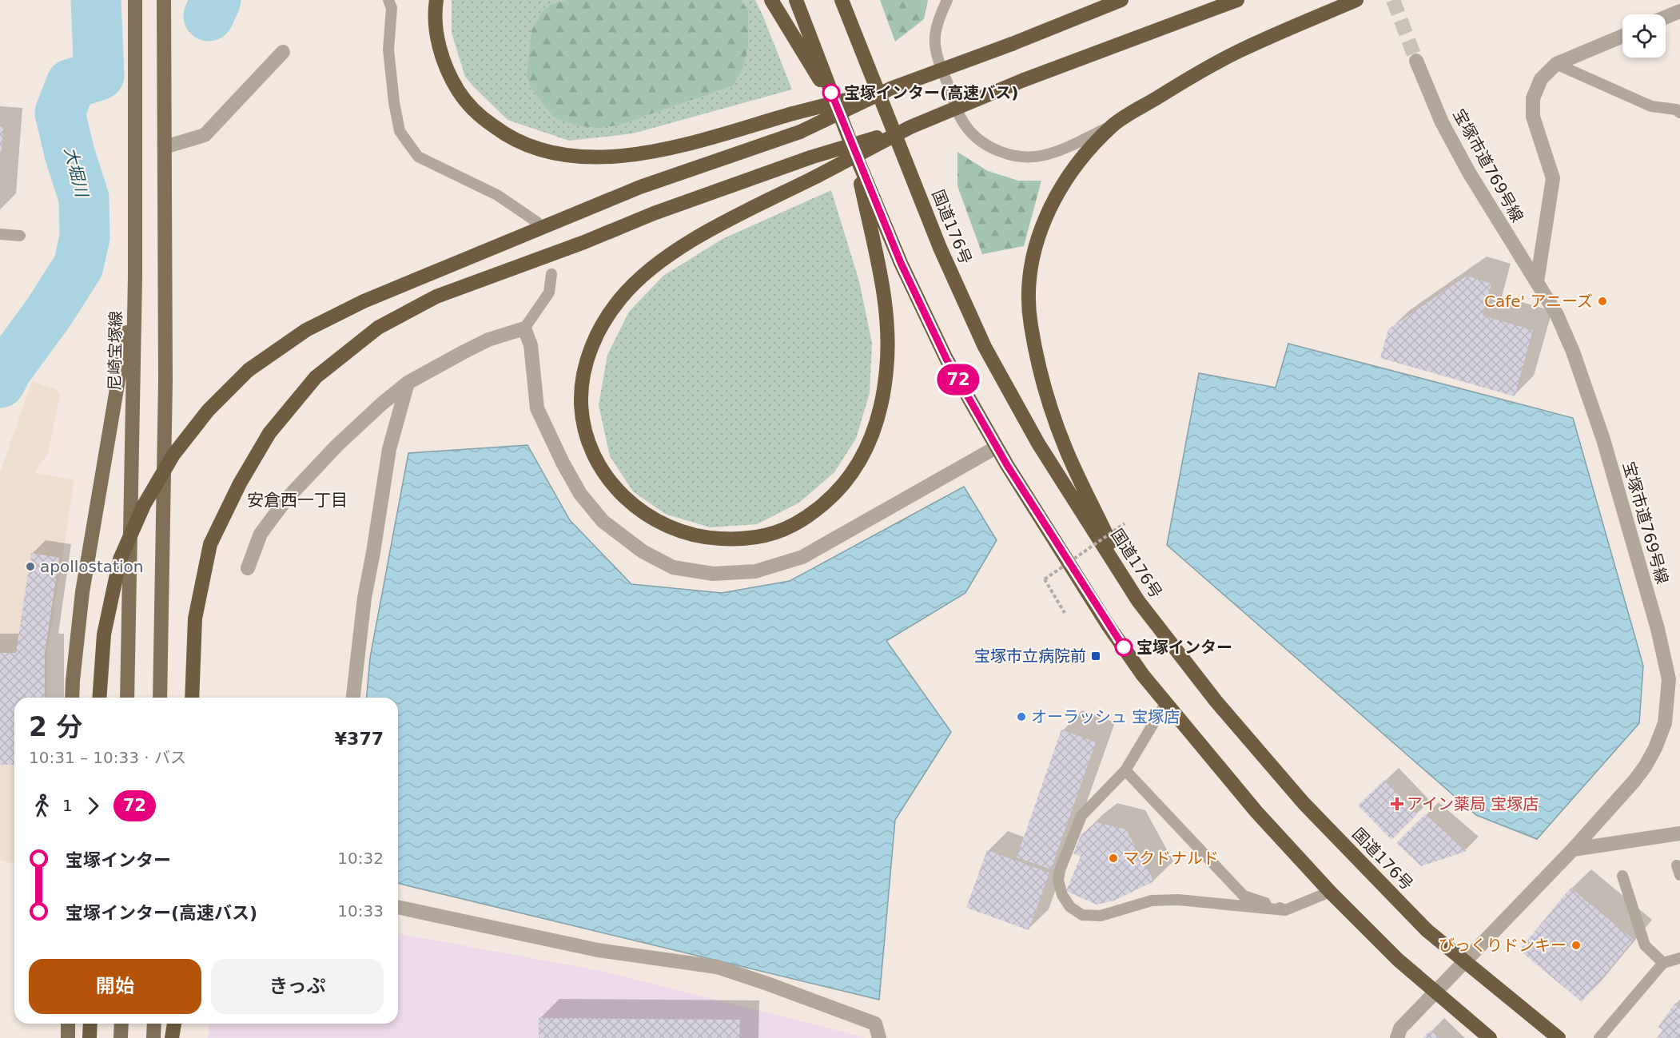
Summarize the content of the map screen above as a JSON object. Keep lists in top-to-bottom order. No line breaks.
{"streets":{"highway":["国道176号"],"main road":["尼崎宝塚線"],"street":["宝塚市道769号線"]},"crossings":[["宝塚市道769号線","国道176号"]],"districts":["安倉西一丁目"],"water":["大堀川"],"places":{"other":["宝塚インター(高速バス)","Cafe' アニーズ","apollostation","宝塚インター","オーラッシュ 宝塚店","マクドナルド","びっくりドンキー"],"transit":["宝塚市立病院前"],"health":["アイン薬局 宝塚店"]},"lines":["bus line 72"],"page":{"on_map":"72","heading":["2 分","10:31 – 10:33 · バス","¥377"],"legs":["1","72"],"list":[{"name":"宝塚インター","value":"10:32"},{"name":"宝塚インター(高速バス)","value":"10:33"}],"buttons":["開始","きっぷ"]}}
